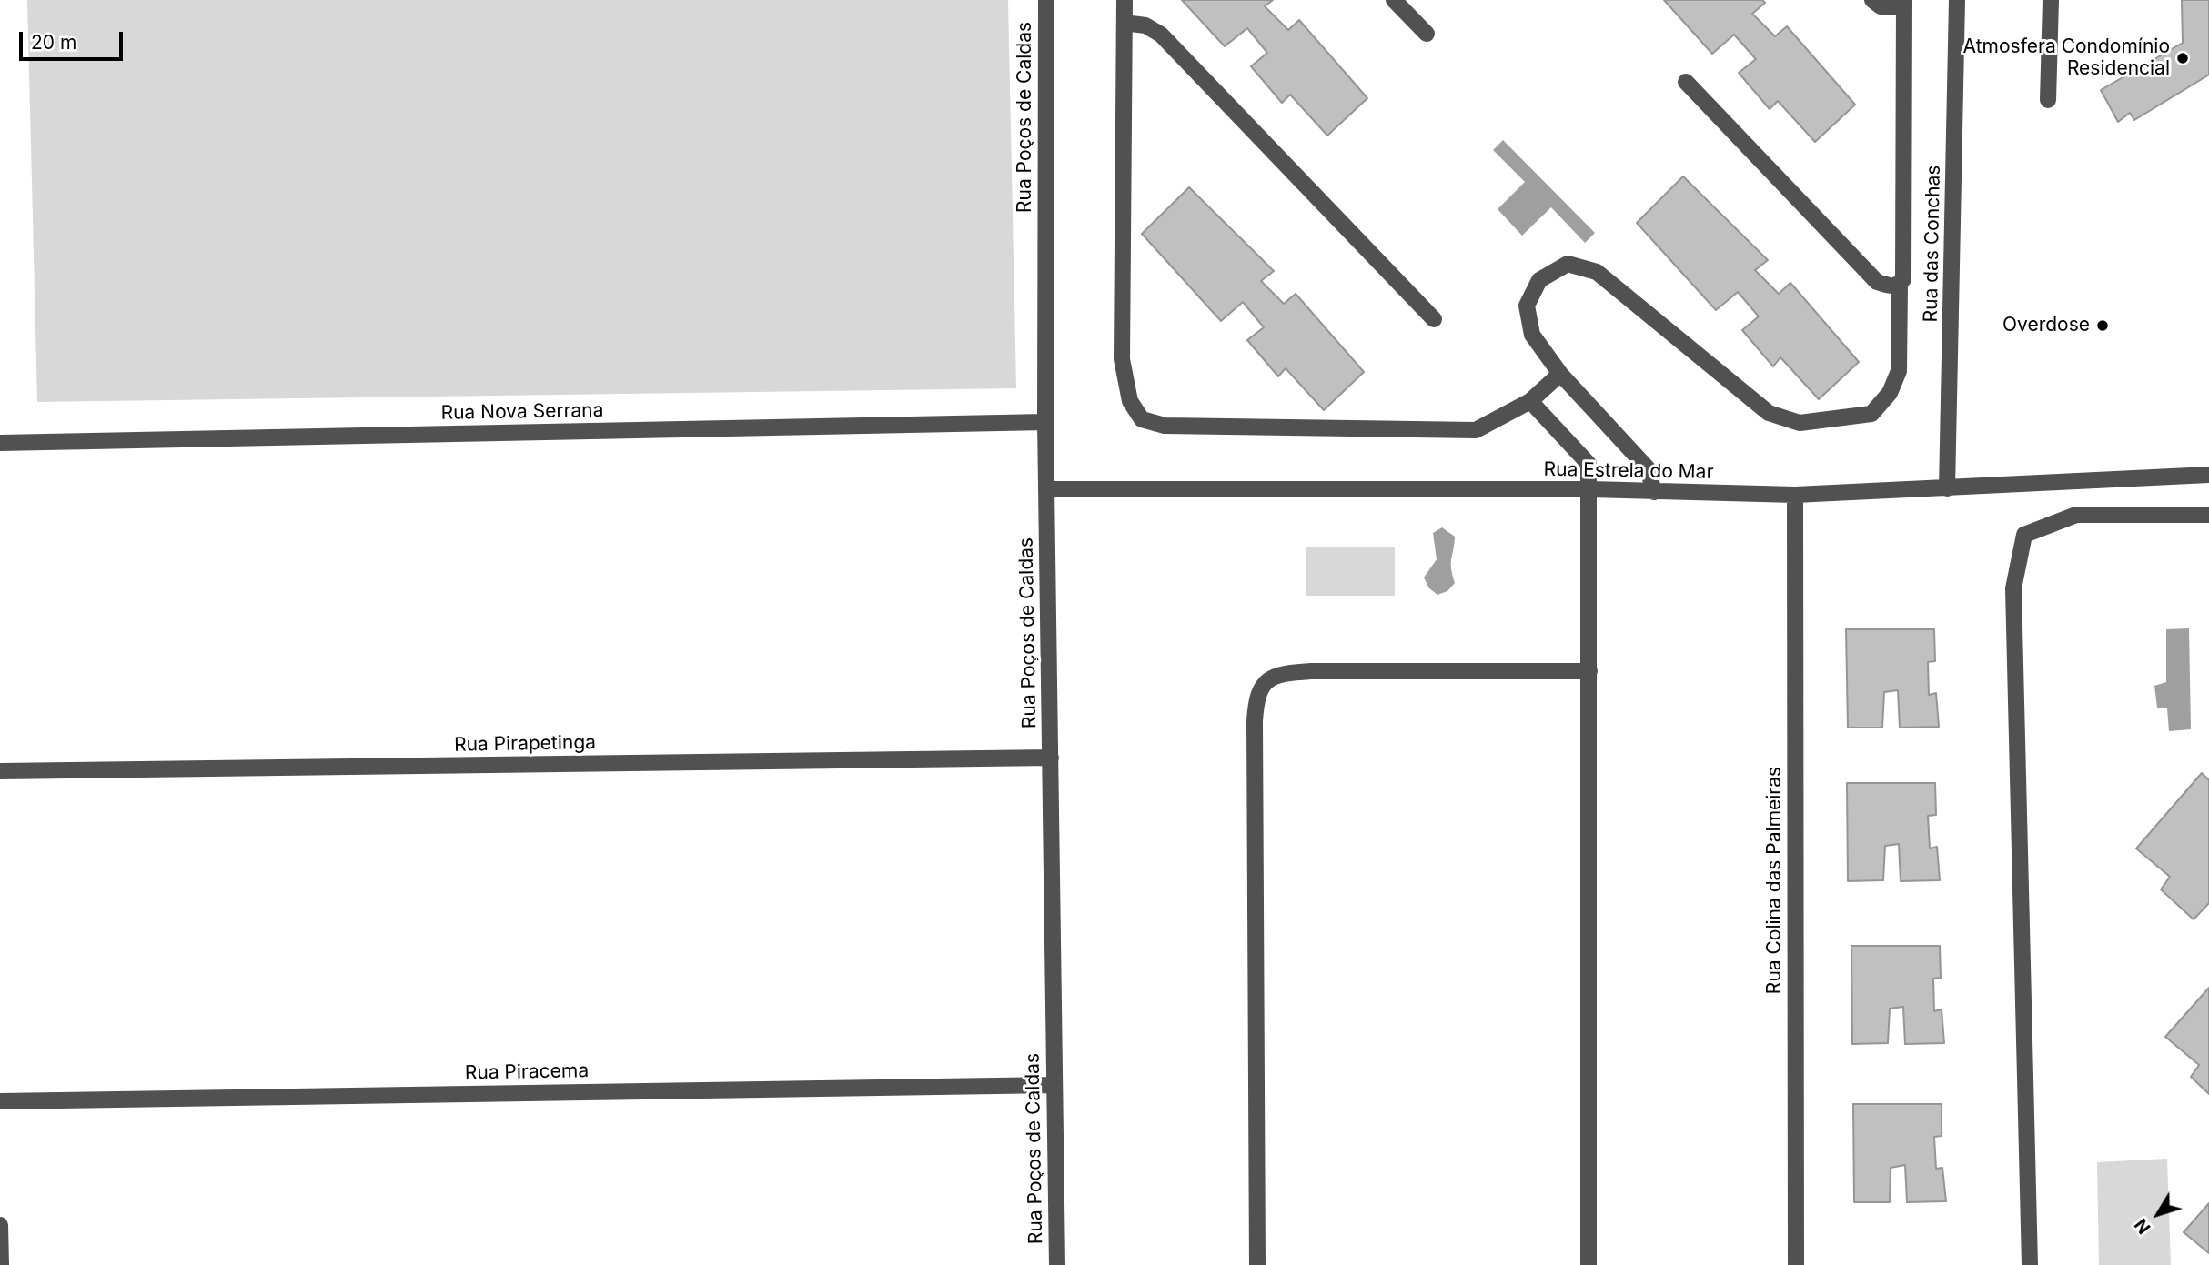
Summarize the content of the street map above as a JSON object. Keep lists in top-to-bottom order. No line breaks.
{"streets":{"street":["Rua Poços de Caldas","Rua das Conchas","Rua Nova Serrana","Rua Estrela do Mar","Rua Pirapetinga","Rua Colina das Palmeiras","Rua Piracema"]},"crossings":[["Rua Poços de Caldas","Rua Nova Serrana"],["Rua Poços de Caldas","Rua Estrela do Mar"],["Rua Poços de Caldas","Rua Pirapetinga"],["Rua Poços de Caldas","Rua Piracema"],["Rua das Conchas","Rua Estrela do Mar"],["Rua Estrela do Mar","Rua Colina das Palmeiras"]],"places":["Atmosfera Condomínio Residencial","Overdose"],"scale_bar":"20 m","north":"bottom left"}
